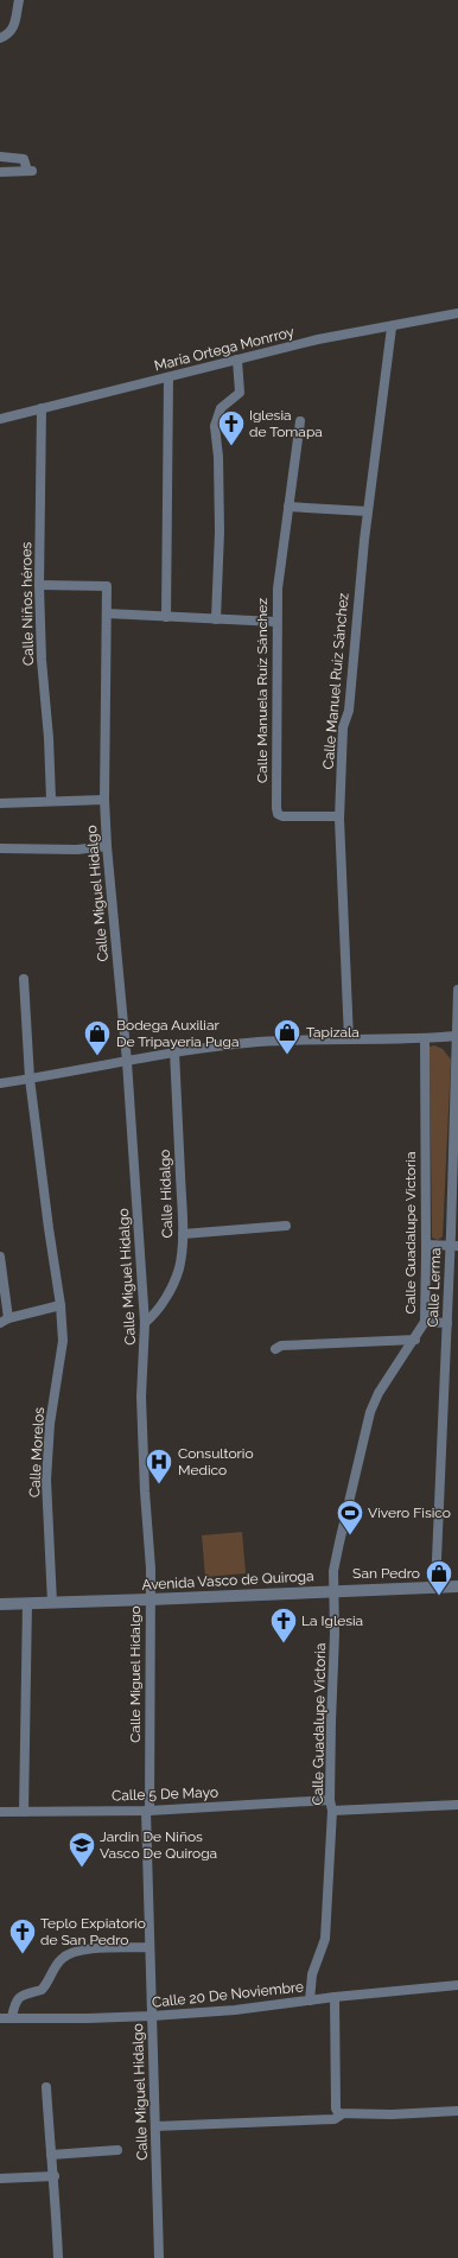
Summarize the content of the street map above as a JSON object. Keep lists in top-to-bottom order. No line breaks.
{"streets":{"street":["María Ortega Monrroy","Calle Niños héroes","Calle Manuel Ruiz Sánchez","Calle Manuela Ruíz Sánchez","Calle Miguel Hidalgo","Calle Hidalgo","Calle Guadalupe Victoria","Calle Lerma","Calle Morelos","Avenida Vasco de Quiroga","Calle 5 De Mayo","Calle 20 De Noviembre"]},"crossings":[["María Ortega Monrroy","Calle Niños héroes"],["María Ortega Monrroy","Calle Manuel Ruiz Sánchez"],["Calle Niños héroes","Calle Miguel Hidalgo"],["Calle Manuel Ruiz Sánchez","Calle Manuela Ruíz Sánchez"],["Calle Miguel Hidalgo","Calle Hidalgo"],["Calle Miguel Hidalgo","Avenida Vasco de Quiroga"],["Calle Miguel Hidalgo","Calle 5 De Mayo"],["Calle Miguel Hidalgo","Calle 20 De Noviembre"],["Calle Guadalupe Victoria","Avenida Vasco de Quiroga"],["Calle Guadalupe Victoria","Calle 5 De Mayo"],["Calle Guadalupe Victoria","Calle 20 De Noviembre"],["Calle Lerma","Avenida Vasco de Quiroga"],["Calle Morelos","Avenida Vasco de Quiroga"]],"places":{"church":["Iglesia de Tomapa","La Iglesia","Teplo Expiatorio de San Pedro"],"shop":["Tapizala","Bodega Auxiliar De Tripayeria Puga","San Pedro"],"hospital":["Consultorio Medico"],"sports":["Vivero Fisico"],"school or university":["Jardin De Niños Vasco De Quiroga"]}}
